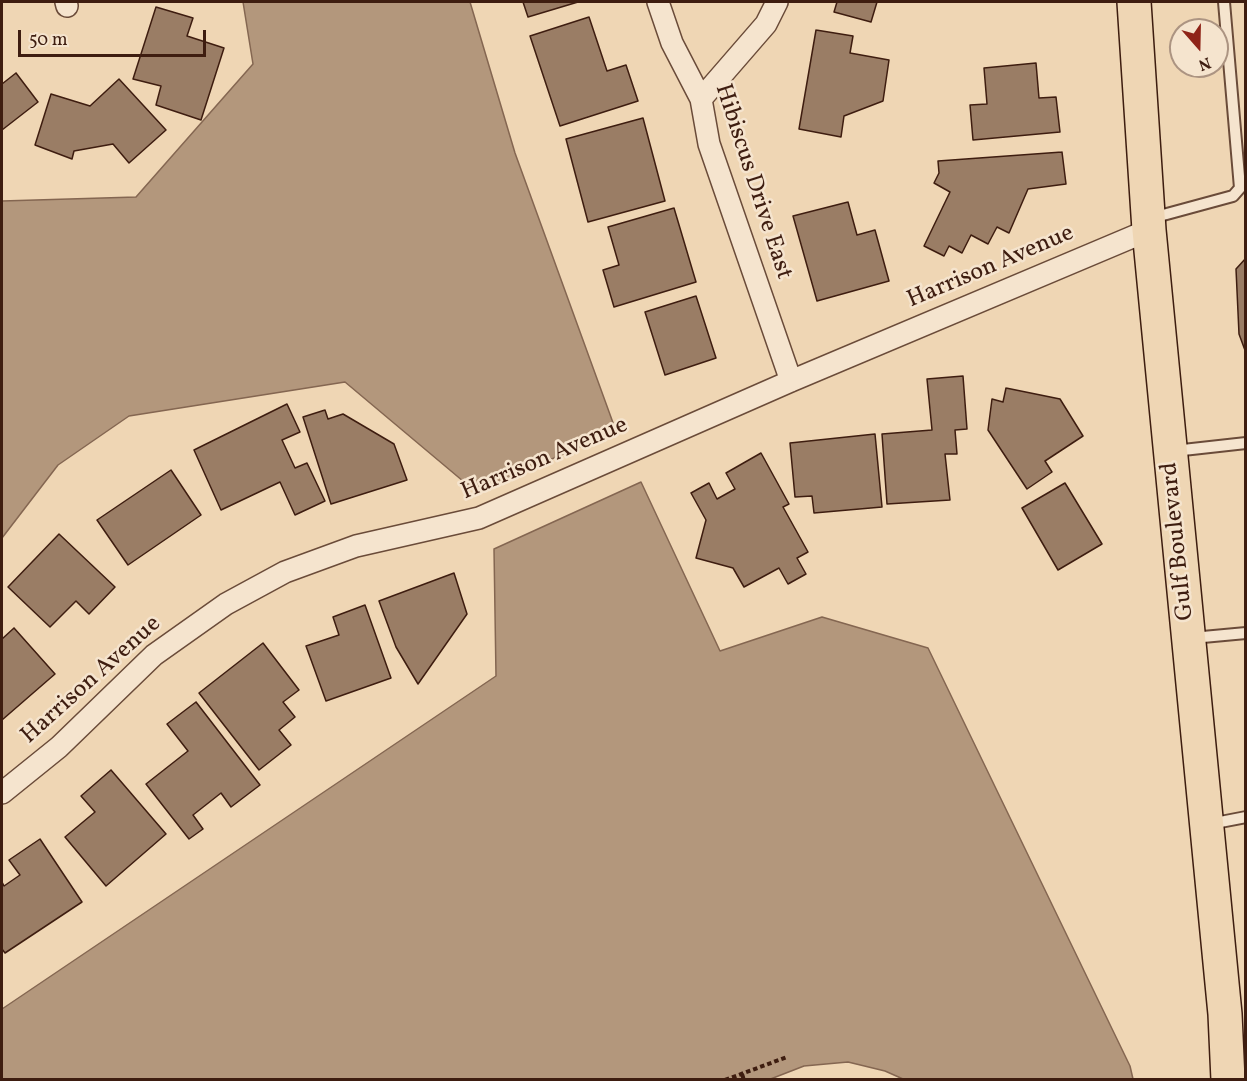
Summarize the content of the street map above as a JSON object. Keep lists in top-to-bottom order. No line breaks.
{"streets":{"main road":["Gulf Boulevard"],"street":["Hibiscus Drive East","Harrison Avenue"]},"crossings":[["Hibiscus Drive East","Harrison Avenue"],["Harrison Avenue","Gulf Boulevard"]],"scale_bar":"50 m","north":"bottom"}
